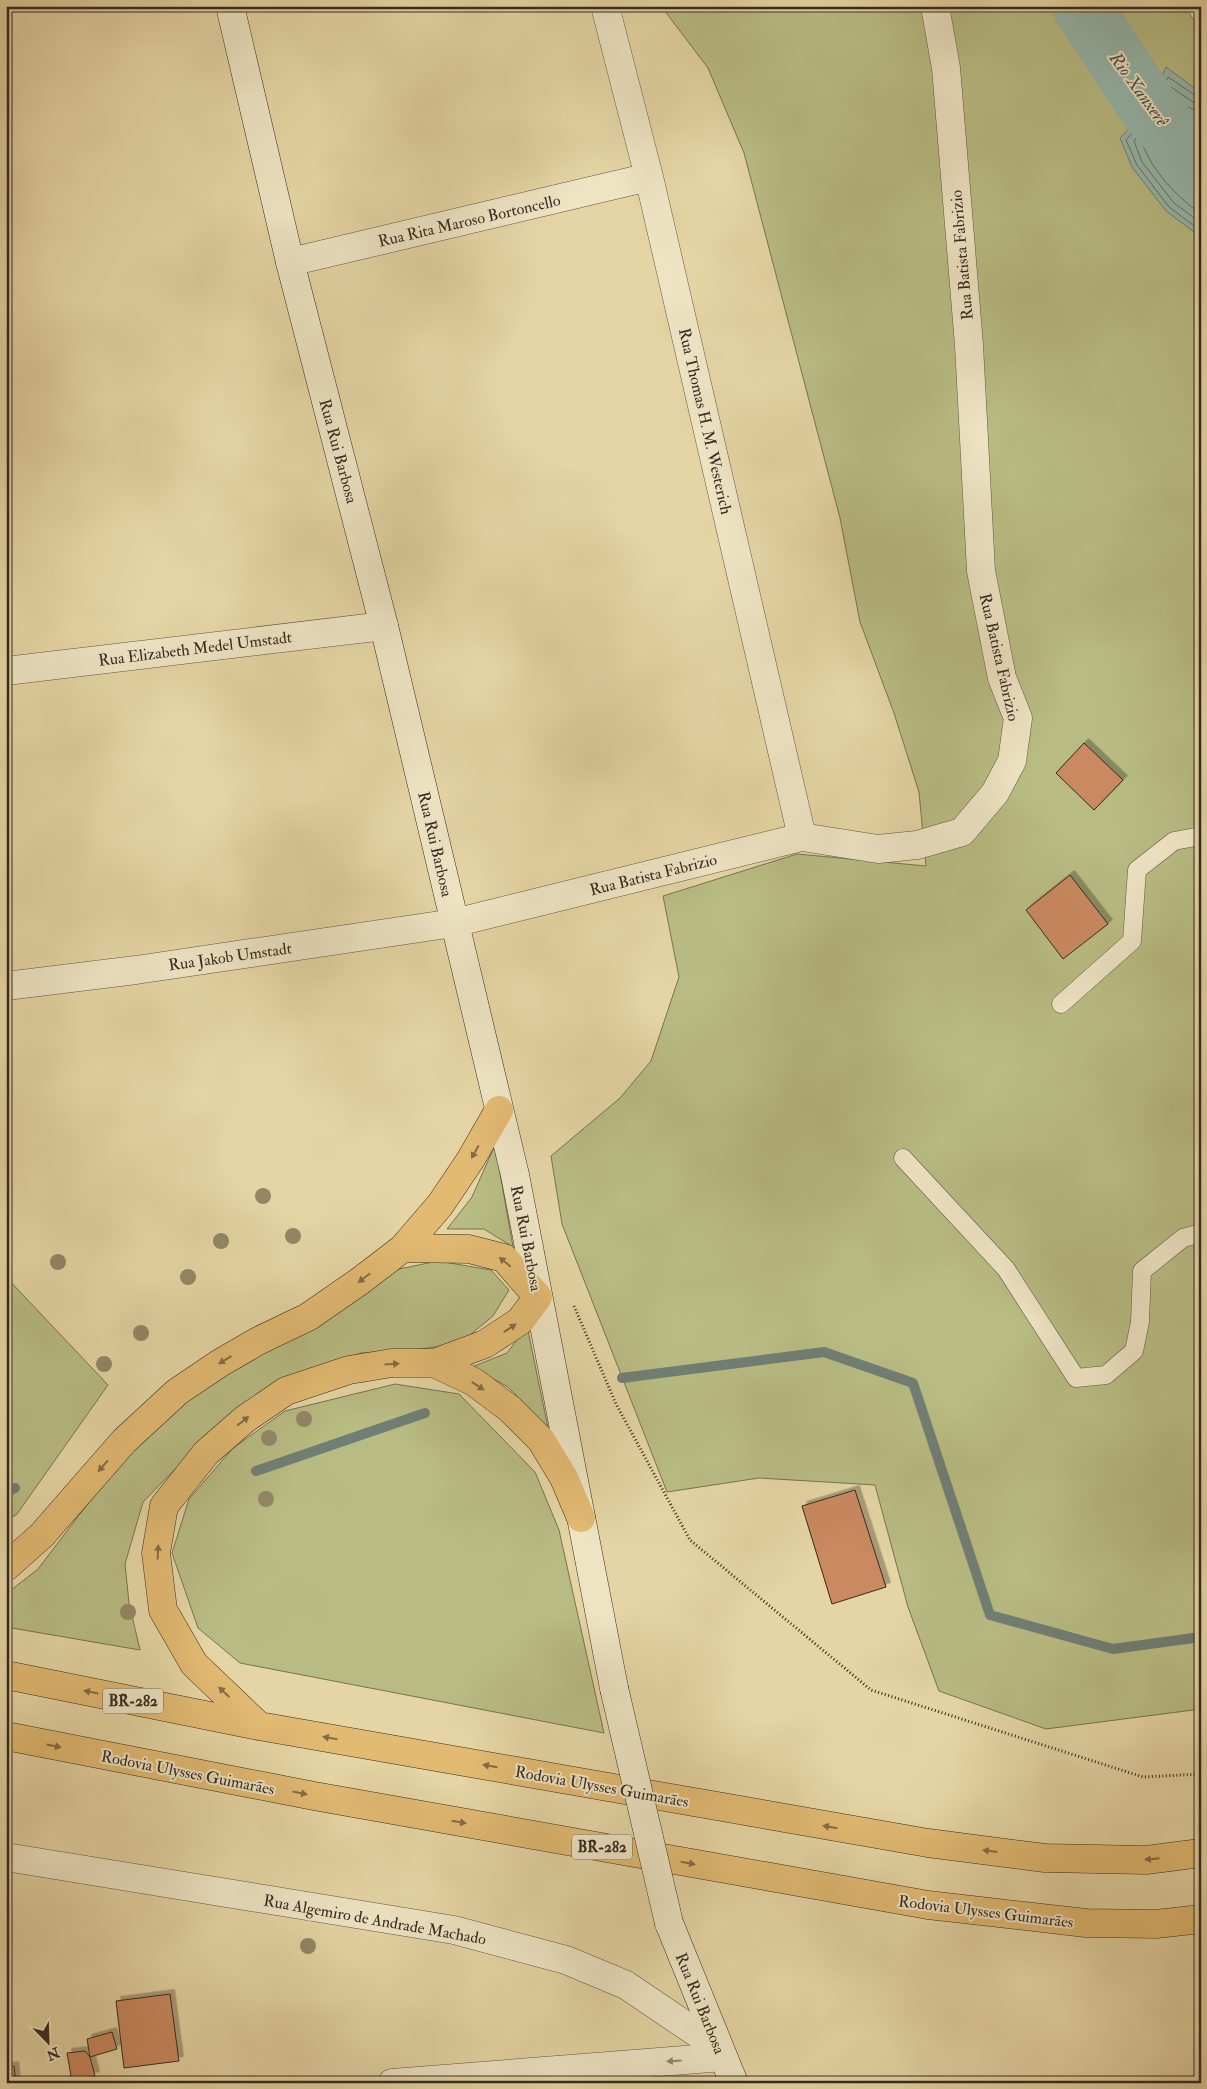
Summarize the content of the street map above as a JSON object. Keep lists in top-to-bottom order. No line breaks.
{"streets":{"highway":["BR-282","Rodovia Ulysses Guimarães"],"street":["Rua Rita Maroso Bortoncello","Rua Batista Fabrizio","Rua Thomas H. M. Westerich","Rua Rui Barbosa","Rua Elizabeth Medel Umstadt","Rua Jakob Umstadt","Rua Algemiro de Andrade Machado"]},"crossings":[["Rua Rita Maroso Bortoncello","Rua Thomas H. M. Westerich"],["Rua Rita Maroso Bortoncello","Rua Rui Barbosa"],["Rua Batista Fabrizio","Rua Thomas H. M. Westerich"],["Rua Batista Fabrizio","Rua Rui Barbosa"],["Rua Batista Fabrizio","Rua Jakob Umstadt"],["Rua Rui Barbosa","Rua Elizabeth Medel Umstadt"],["Rua Rui Barbosa","Rua Jakob Umstadt"],["Rua Rui Barbosa","Rua Algemiro de Andrade Machado"]],"water":["Rio Xanxerê"],"north":"bottom right"}
